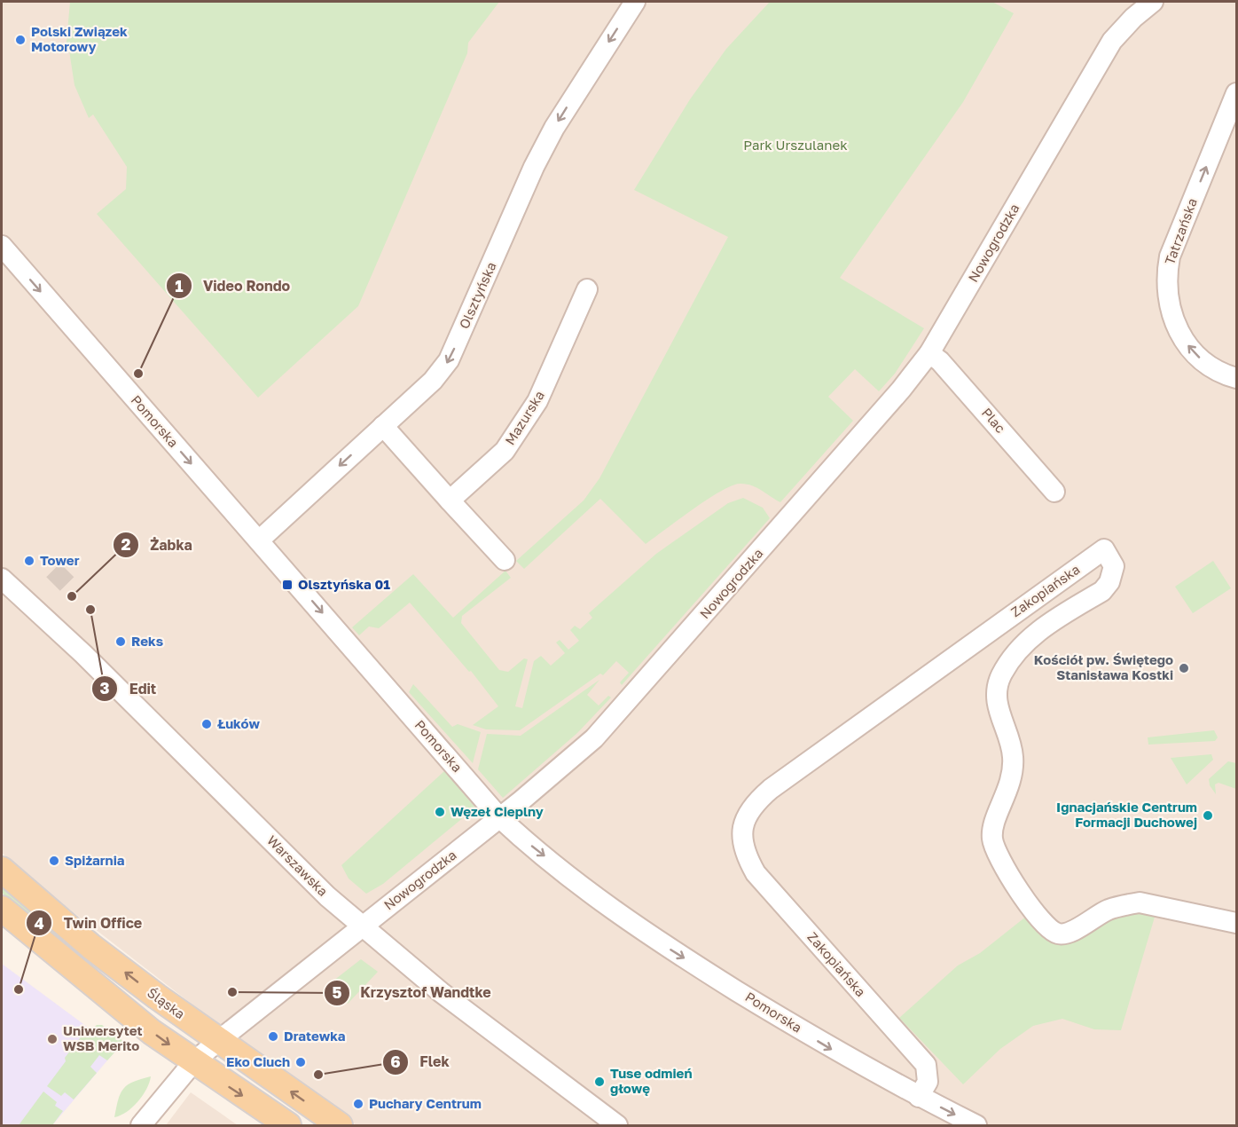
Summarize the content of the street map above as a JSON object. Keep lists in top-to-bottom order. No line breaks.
{"streets":{"main road":["Śląska"],"street":["Tatrzańska","Nowogrodzka","Olsztyńska","Mazurska","Plac","Pomorska","Zakopiańska","Warszawska"]},"crossings":[["Nowogrodzka","Plac"],["Nowogrodzka","Pomorska"],["Nowogrodzka","Warszawska"],["Nowogrodzka","Śląska"],["Olsztyńska","Pomorska"],["Pomorska","Zakopiańska"]],"one_way":["Tatrzańska","Olsztyńska","Pomorska"],"parks":["Park Urszulanek"],"places":{"other":["Polski Związek Motorowy","Video Rondo","Tower","Żabka","Edit","Reks","Kościół pw. Świętego Stanisława Kostki","Łuków","Węzeł Cieplny","Ignacjańskie Centrum Formacji Duchowej","Spiżarnia","Twin Office","Krzysztof Wandtke","Dratewka","Uniwersytet WSB Merito","Eko Ciuch","Flek","Tuse odmień głowę","Puchary Centrum"],"transit":["Olsztyńska 01"]}}
